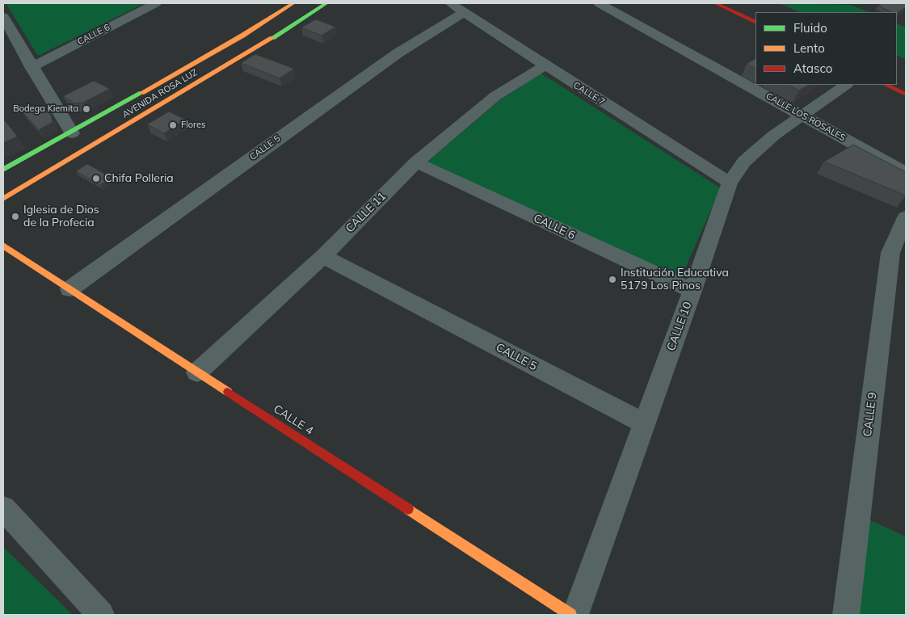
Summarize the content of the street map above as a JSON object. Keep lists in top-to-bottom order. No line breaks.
{"streets":{"main road":["AVENIDA ROSA LUZ","CALLE 4"],"street":["CALLE 6","CALLE 7","CALLE LOS ROSALES","CALLE 5","CALLE 11","CALLE 10","CALLE 9"]},"crossings":[["CALLE 6","CALLE 11"],["CALLE 6","CALLE 10"],["CALLE 7","CALLE 5"],["CALLE 7","CALLE 11"],["CALLE 7","CALLE 10"],["CALLE LOS ROSALES","CALLE 10"],["CALLE 5","CALLE 11"],["CALLE 5","CALLE 10"],["CALLE 5","CALLE 4"],["CALLE 11","CALLE 4"]],"places":["Bodega Kiemita","Flores","Chifa Polleria","Iglesia de Dios de la Profecia","Institución Educativa 5179 Los Pinos"],"legend":["Fluido","Lento","Atasco"]}
